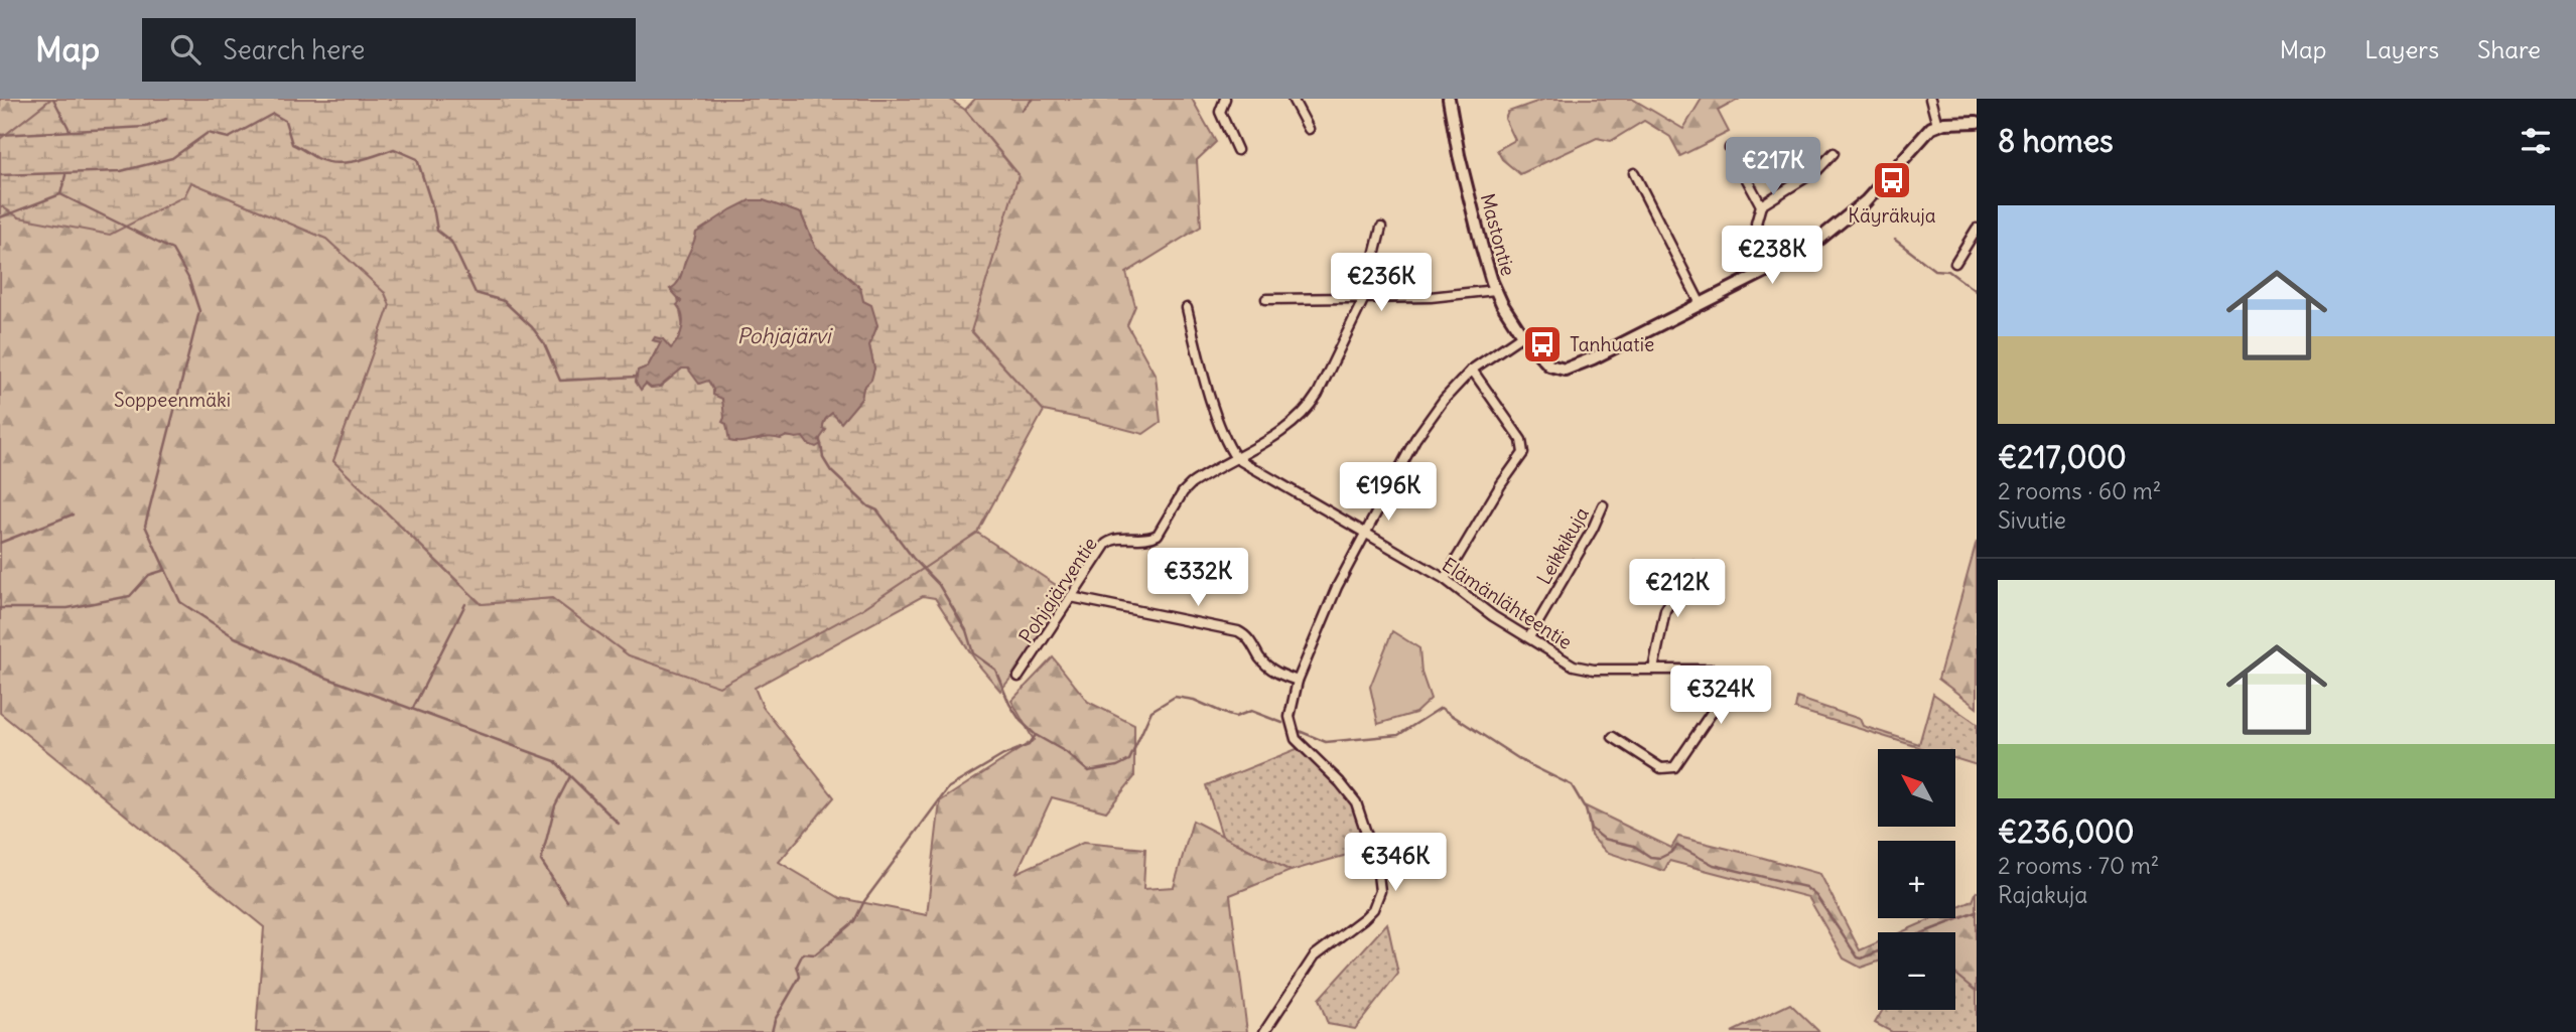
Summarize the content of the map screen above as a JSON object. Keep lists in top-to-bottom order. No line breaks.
{"streets":{"street":["Mastontie","Leikkikuja","Pohjajärventie","Elämänlähteentie"]},"crossings":[["Leikkikuja","Elämänlähteentie"],["Pohjajärventie","Elämänlähteentie"]],"water":["Pohjajärvi"],"parks":["Soppeenmäki"],"places":{"bus stop":["Käyräkuja","Tanhuatie"]},"north":"top left","page":{"header":"Map","search":"Search here","nav":["Map","Layers","Share"],"heading":"8 homes","price":["€217K","€238K","€236K","€196K","€332K","€212K","€324K","€346K"],"list":[{"name":"€217,000","note":"2 rooms · 60 m² · Sivutie"},{"name":"€236,000","note":"2 rooms · 70 m² · Rajakuja"}],"map_buttons":["+","−"]}}
